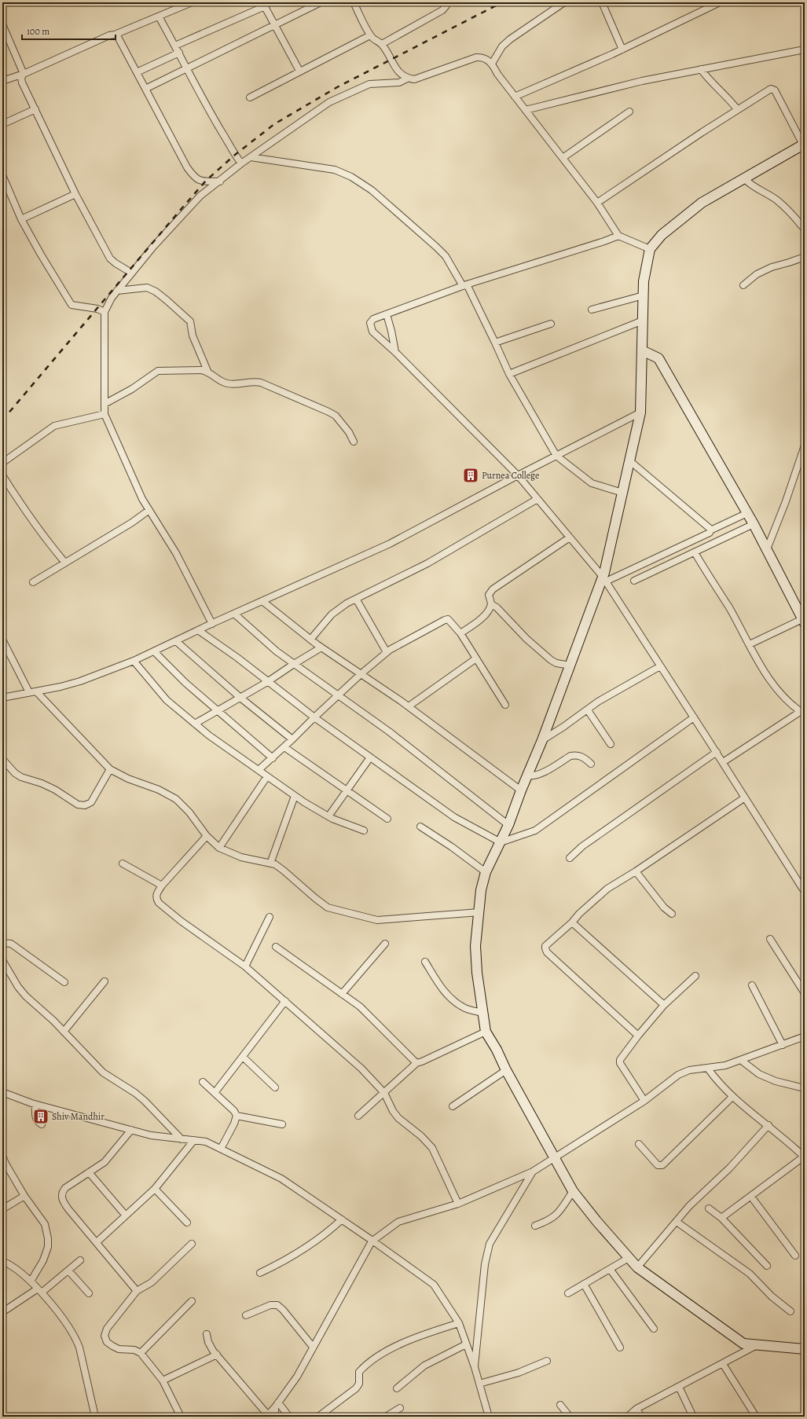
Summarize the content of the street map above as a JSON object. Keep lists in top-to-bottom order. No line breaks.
{"places":{"building":["Purnea College","Shiv Mandhir"]},"scale_bar":"100 m"}
